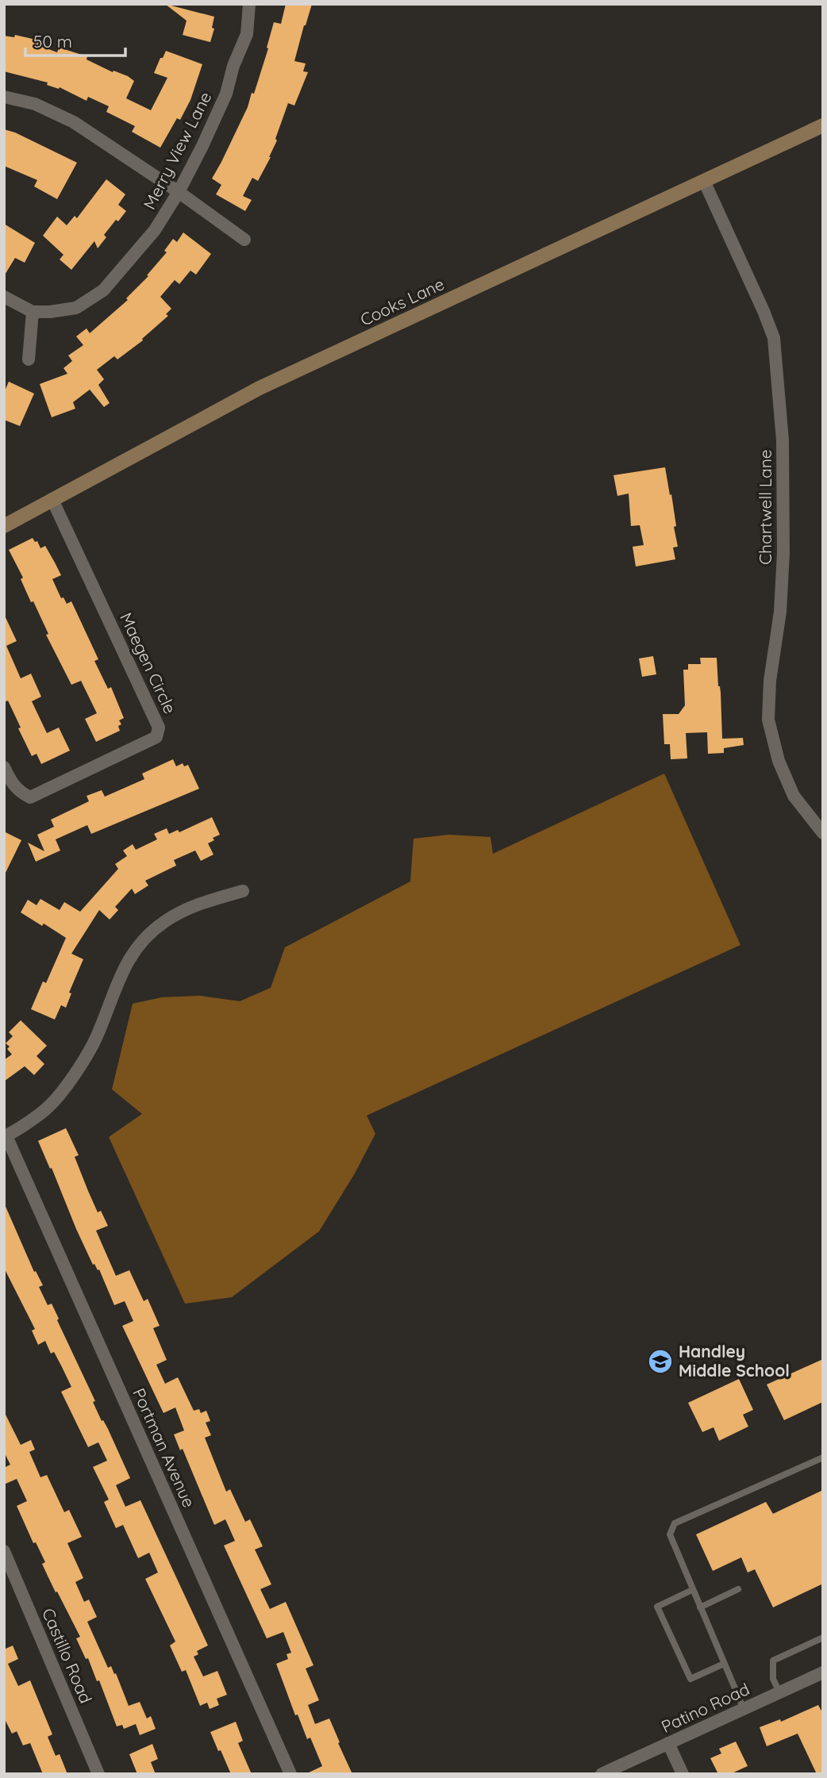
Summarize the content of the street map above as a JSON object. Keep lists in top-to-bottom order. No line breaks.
{"streets":{"main road":["Cooks Lane"],"street":["Merry View Lane","Chartwell Lane","Maegen Circle","Portman Avenue","Castillo Road","Patino Road"]},"crossings":[["Cooks Lane","Chartwell Lane"],["Cooks Lane","Maegen Circle"]],"places":{"school or university":["Handley Middle School"]},"scale_bar":"50 m"}
